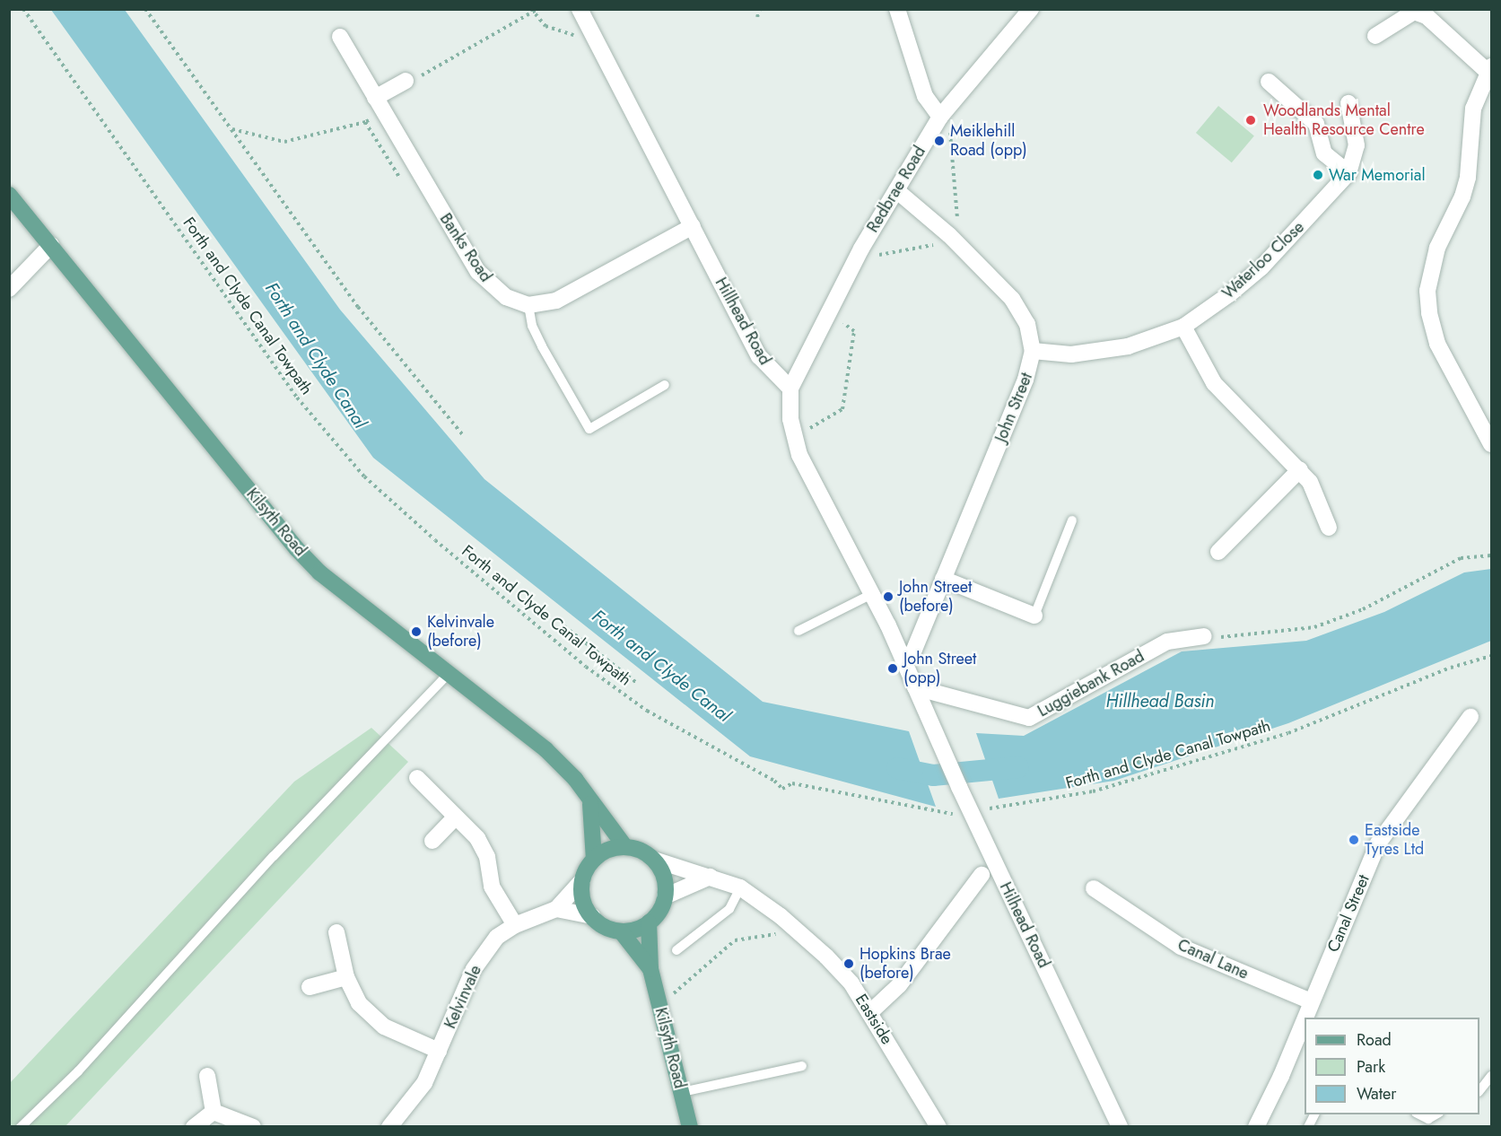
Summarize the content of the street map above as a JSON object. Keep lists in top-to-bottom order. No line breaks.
{"streets":{"main road":["Kilsyth Road"],"street":["Redbrae Road","Banks Road","Waterloo Close","Hillhead Road","John Street","Luggiebank Road","Canal Street","Hilhead Road","Canal Lane","Kelvinvale","Eastside"],"path":["Forth and Clyde Canal Towpath"]},"crossings":[["Redbrae Road","Hillhead Road"],["Redbrae Road","John Street"],["Waterloo Close","John Street"],["Forth and Clyde Canal Towpath","Hilhead Road"],["Kilsyth Road","Kelvinvale"],["Kilsyth Road","Eastside"],["Luggiebank Road","Hilhead Road"],["Canal Street","Canal Lane"],["Kelvinvale","Eastside"]],"water":["Forth and Clyde Canal","Hillhead Basin"],"places":["Woodlands Mental Health Resource Centre","Meiklehill Road (opp)","War Memorial","John Street (before)","Kelvinvale (before)","John Street (opp)","Eastside Tyres Ltd","Hopkins Brae (before)"],"legend":["Road","Park","Water"]}
